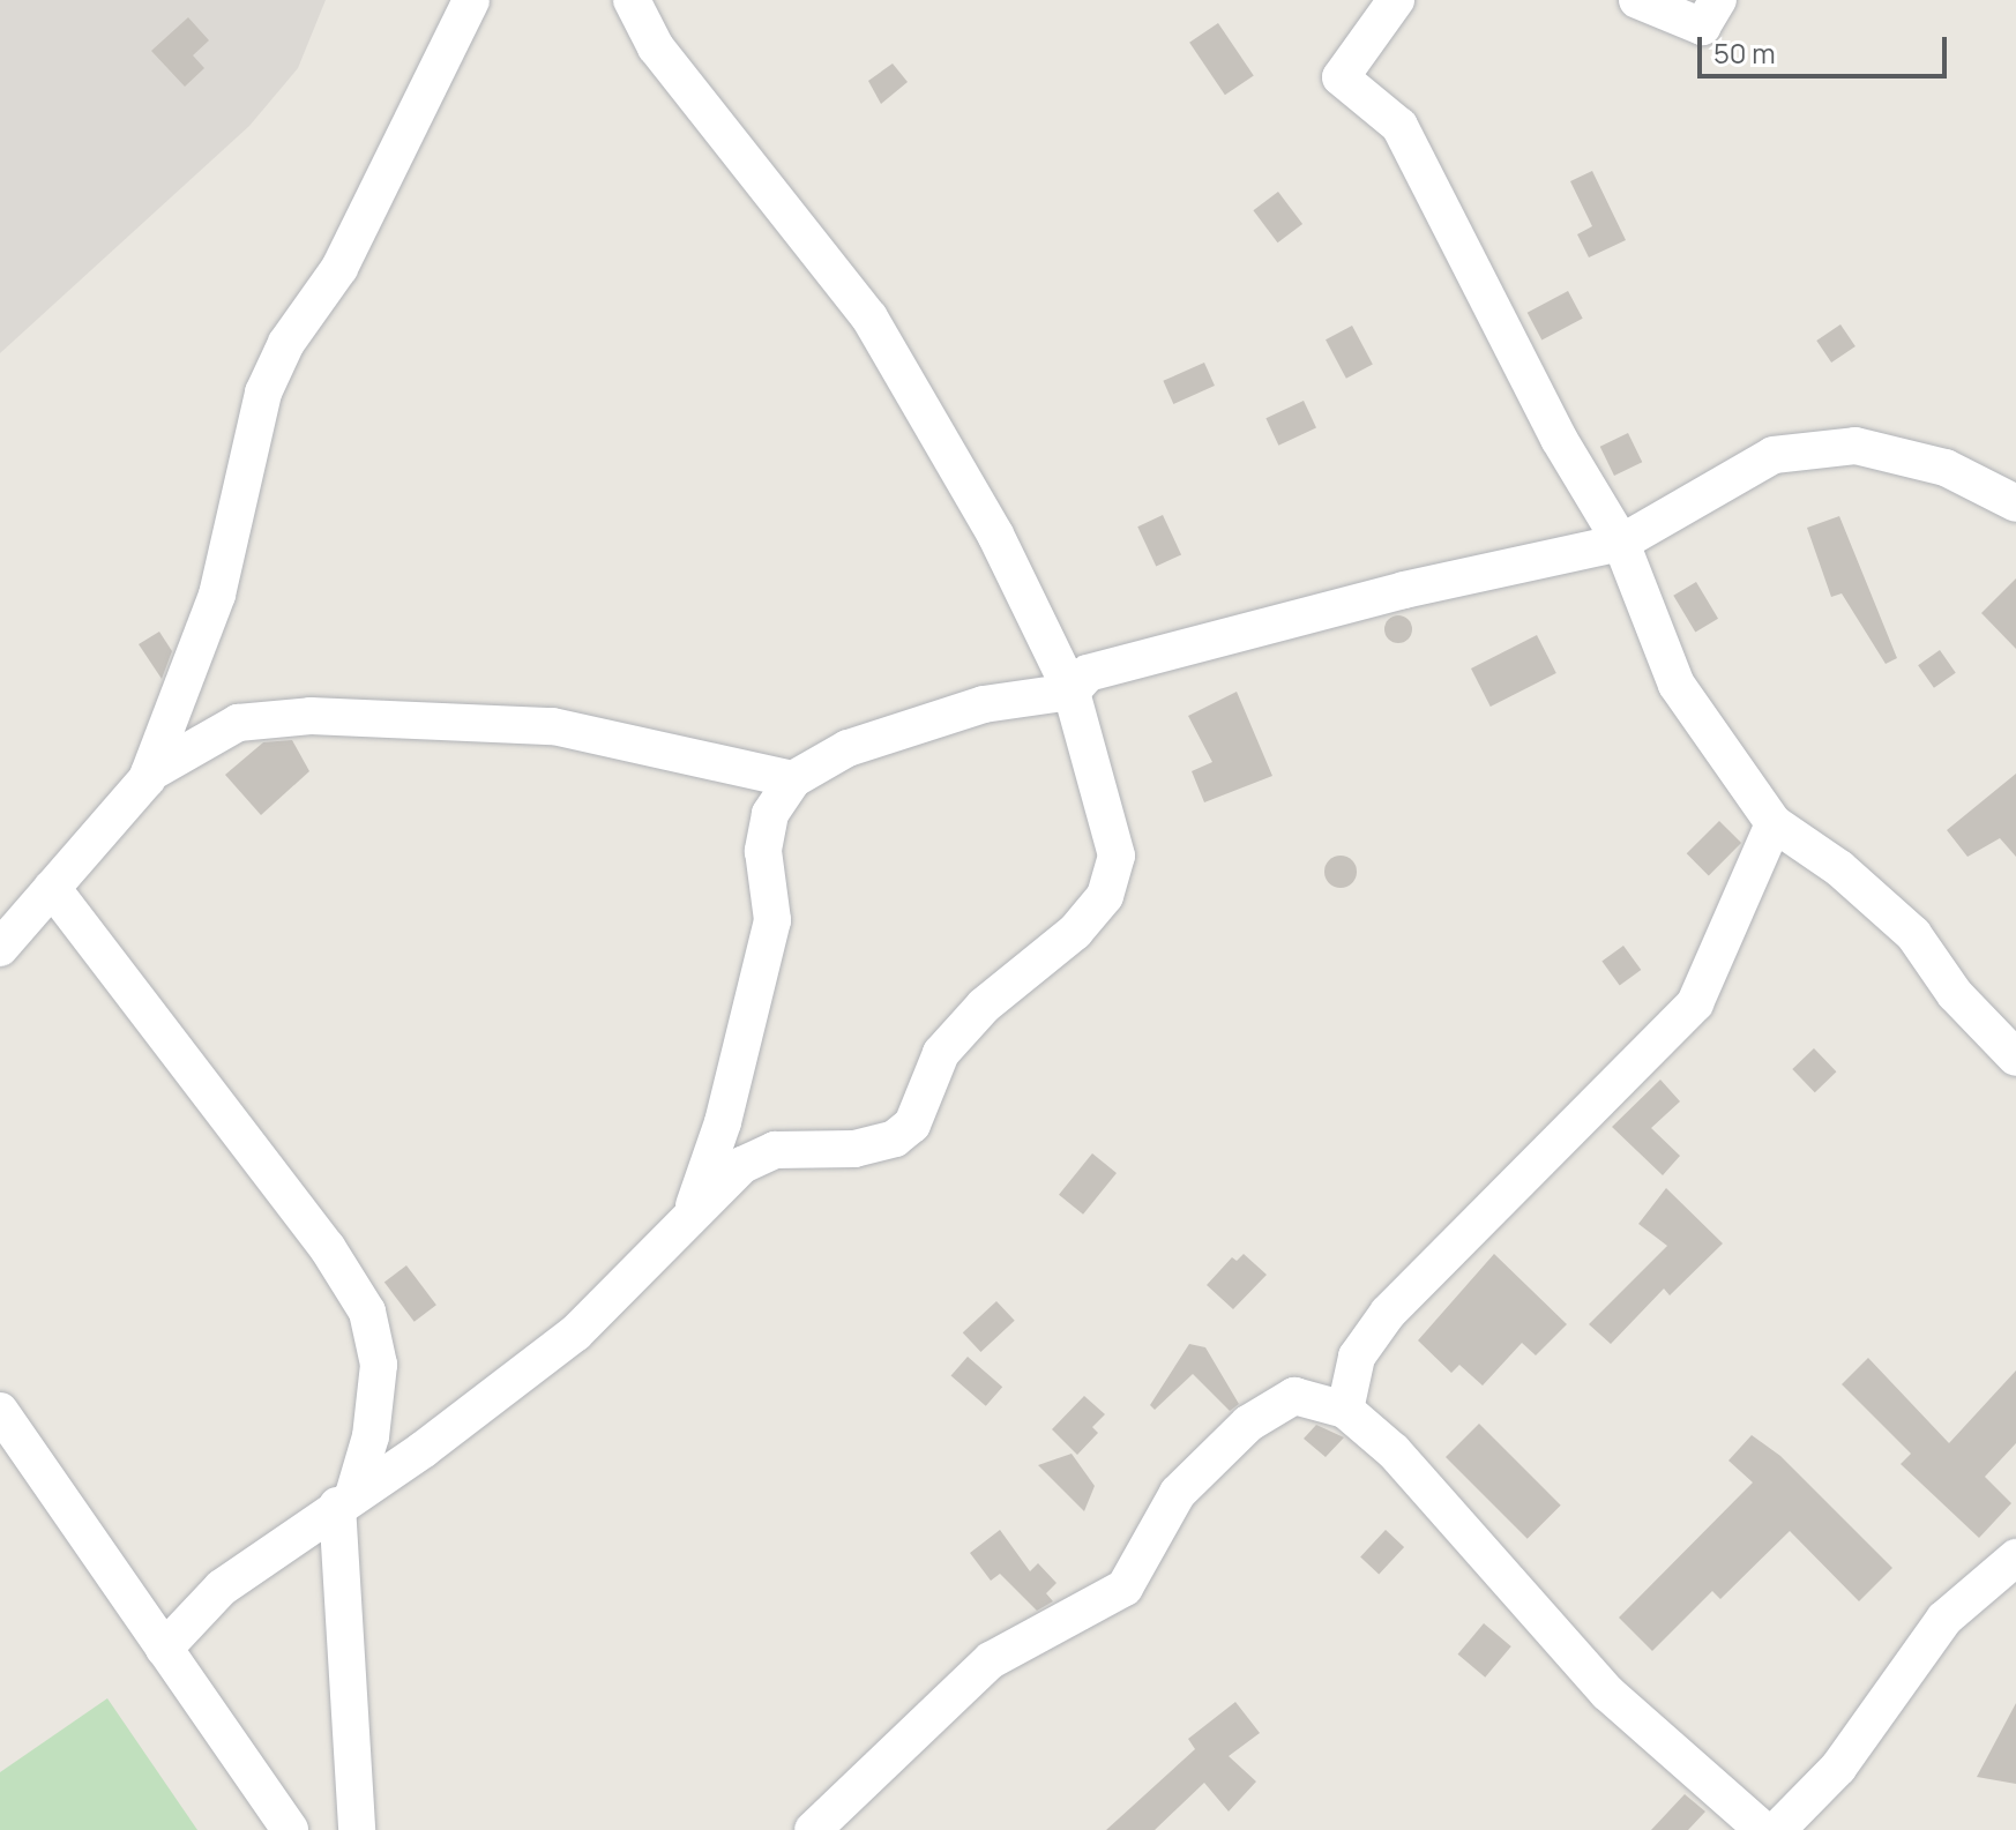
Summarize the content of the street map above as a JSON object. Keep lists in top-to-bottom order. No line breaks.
{"scale_bar":"50 m"}
